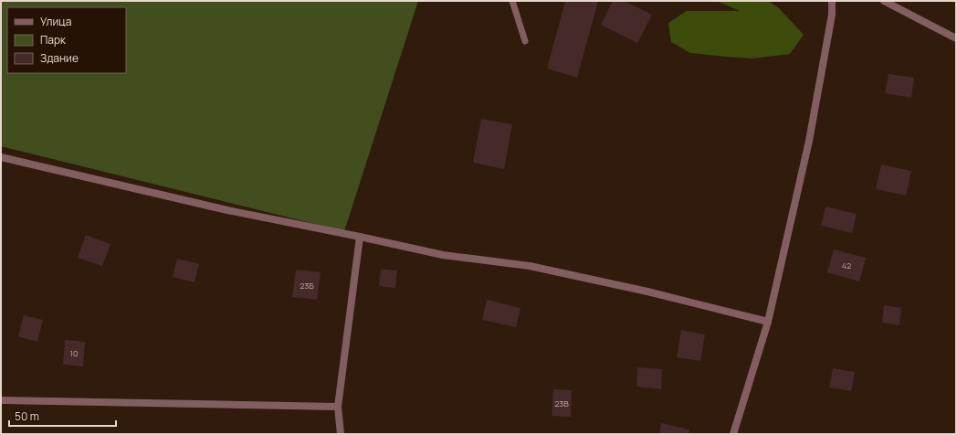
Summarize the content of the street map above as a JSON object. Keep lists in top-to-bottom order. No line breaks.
{"house_numbers":["42","23Б","10","23В"],"legend":["Улица","Парк","Здание"],"scale_bar":"50 m"}
